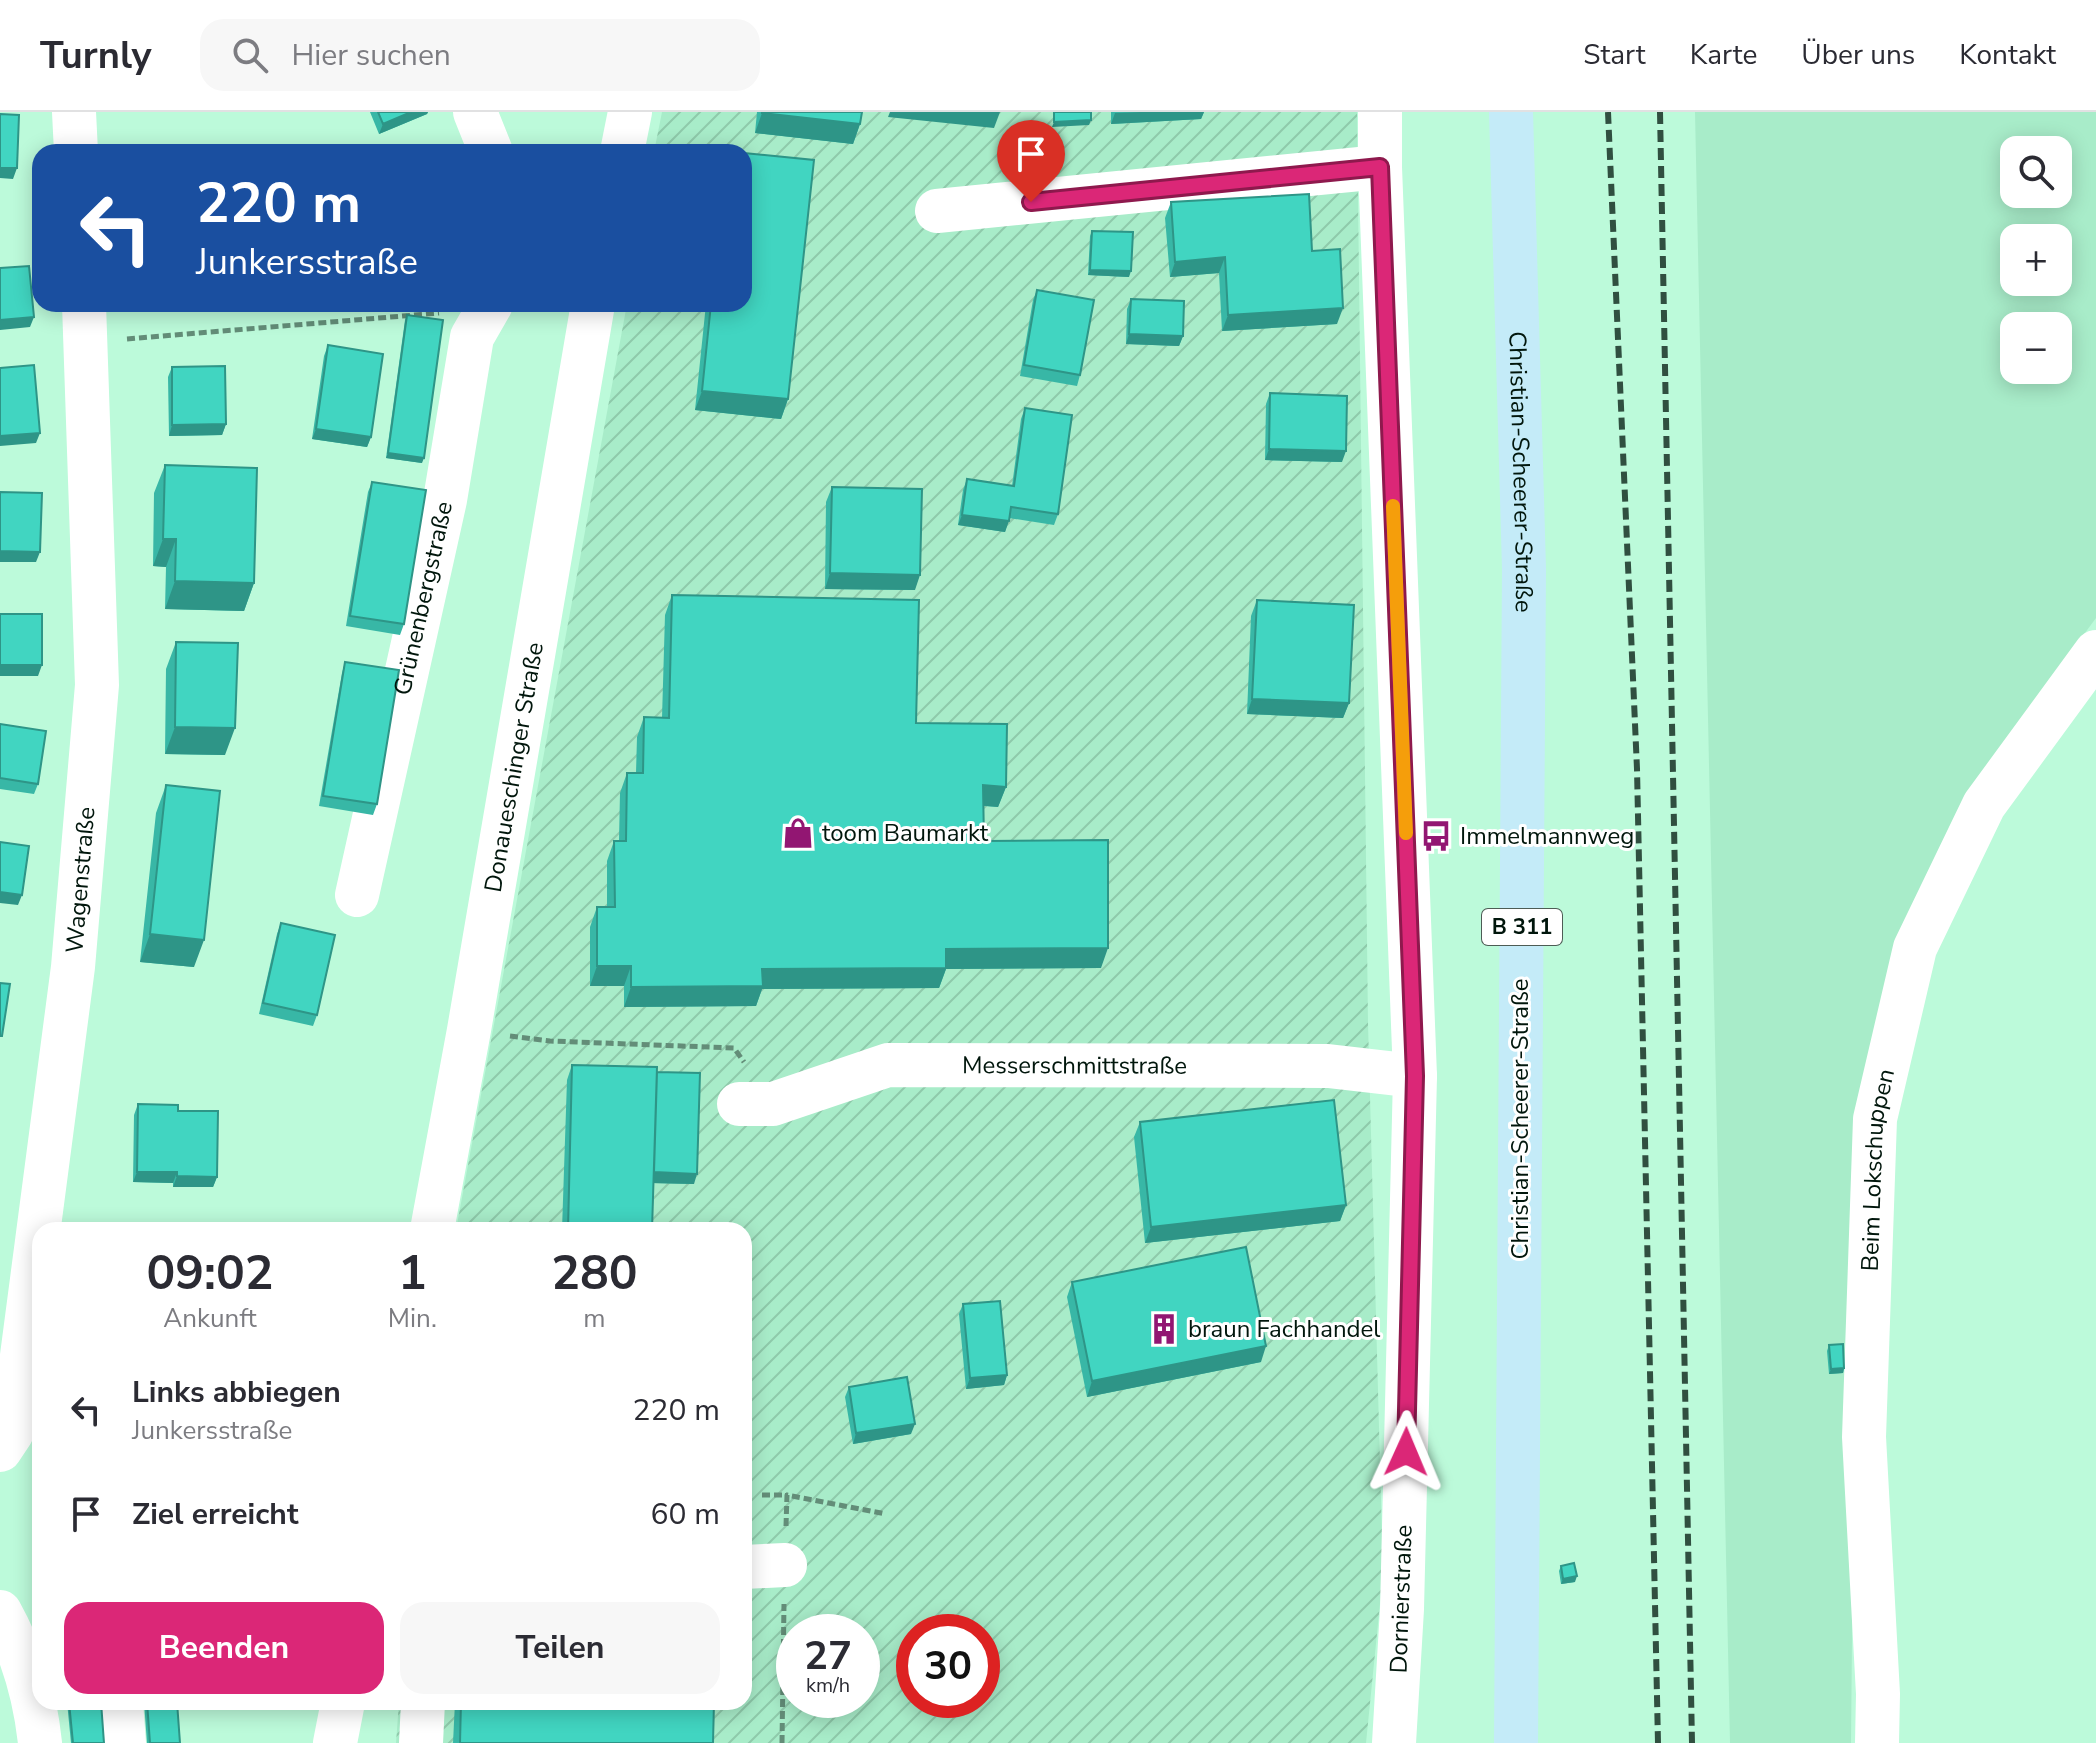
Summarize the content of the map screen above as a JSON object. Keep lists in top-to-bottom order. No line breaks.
{"streets":{"main road":["Christian-Scheerer-Straße","B 311"],"street":["Grünenbergstraße","Donaueschinger Straße","Wagenstraße","Messerschmittstraße","Beim Lokschuppen","Dornierstraße"]},"crossings":[["Messerschmittstraße","Dornierstraße"]],"places":{"shop":["toom Baumarkt"],"bus stop":["Immelmannweg"],"building":["braun Fachhandel"]},"page":{"header":"Turnly","search":"Hier suchen","nav":["Start","Karte","Über uns","Kontakt"],"map_buttons":["+","−"],"turn":["220 m","Junkersstraße"],"eta":["09:02","Ankunft","1","Min.","280","m"],"list":[{"name":"Links abbiegen","note":"Junkersstraße","value":"220 m"},{"name":"Ziel erreicht","value":"60 m"}],"buttons":["Beenden","Teilen"],"speed":"27 km/h","limit":"30"}}
